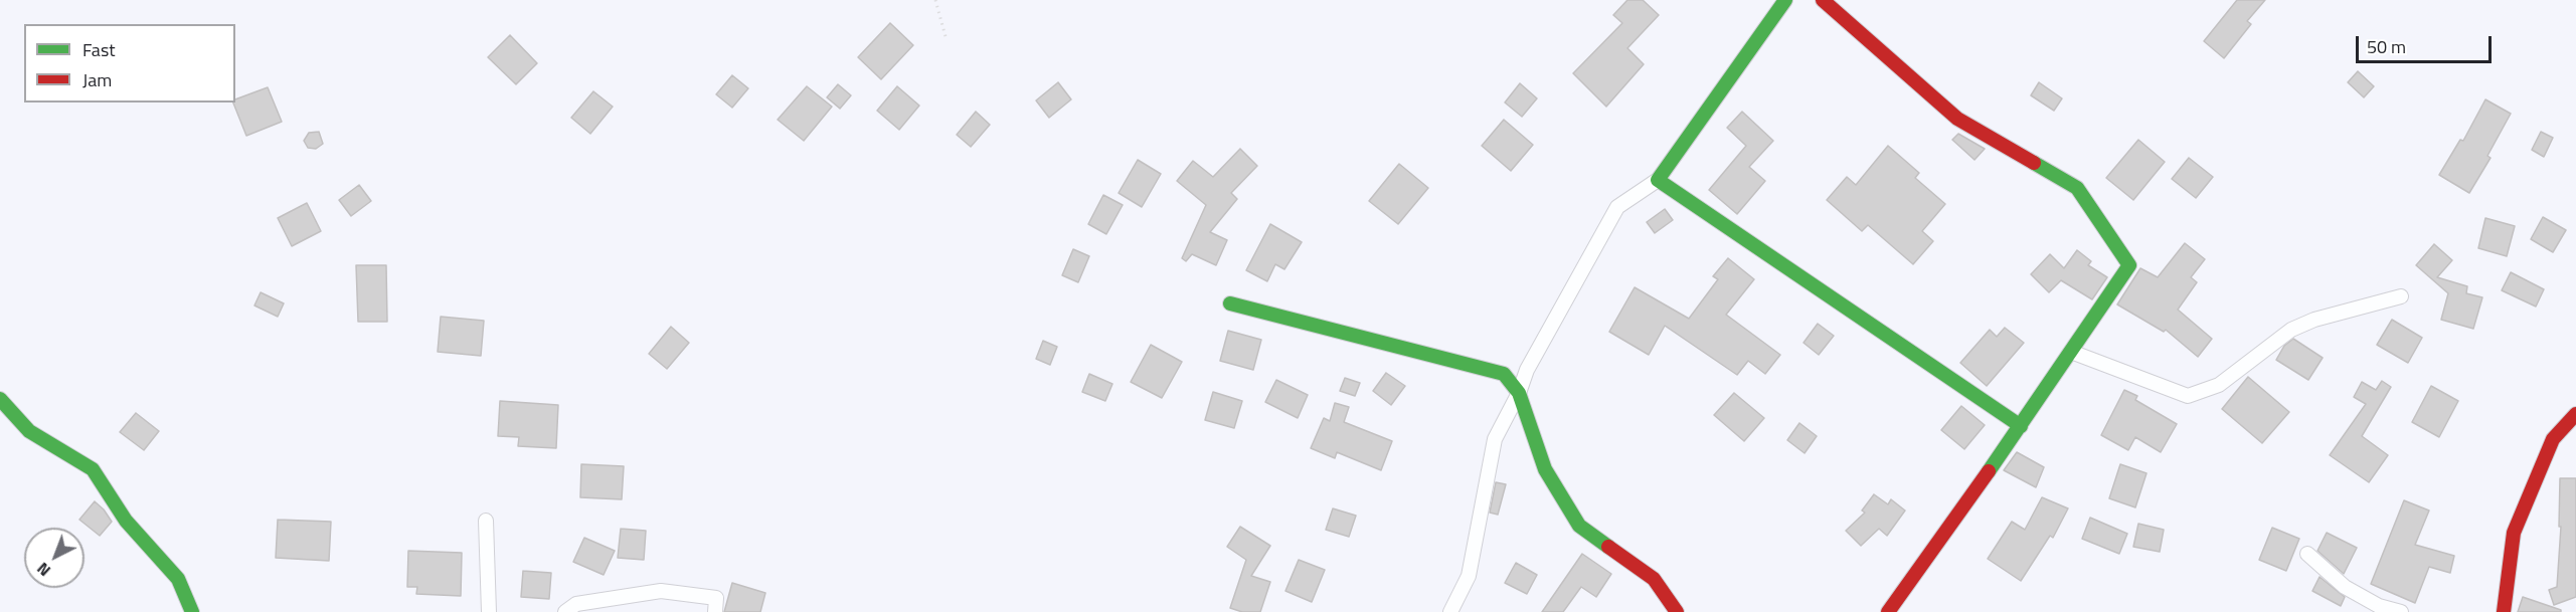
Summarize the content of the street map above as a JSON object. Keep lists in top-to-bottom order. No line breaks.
{"legend":["Fast","Jam"],"scale_bar":"50 m","north":"bottom left"}
